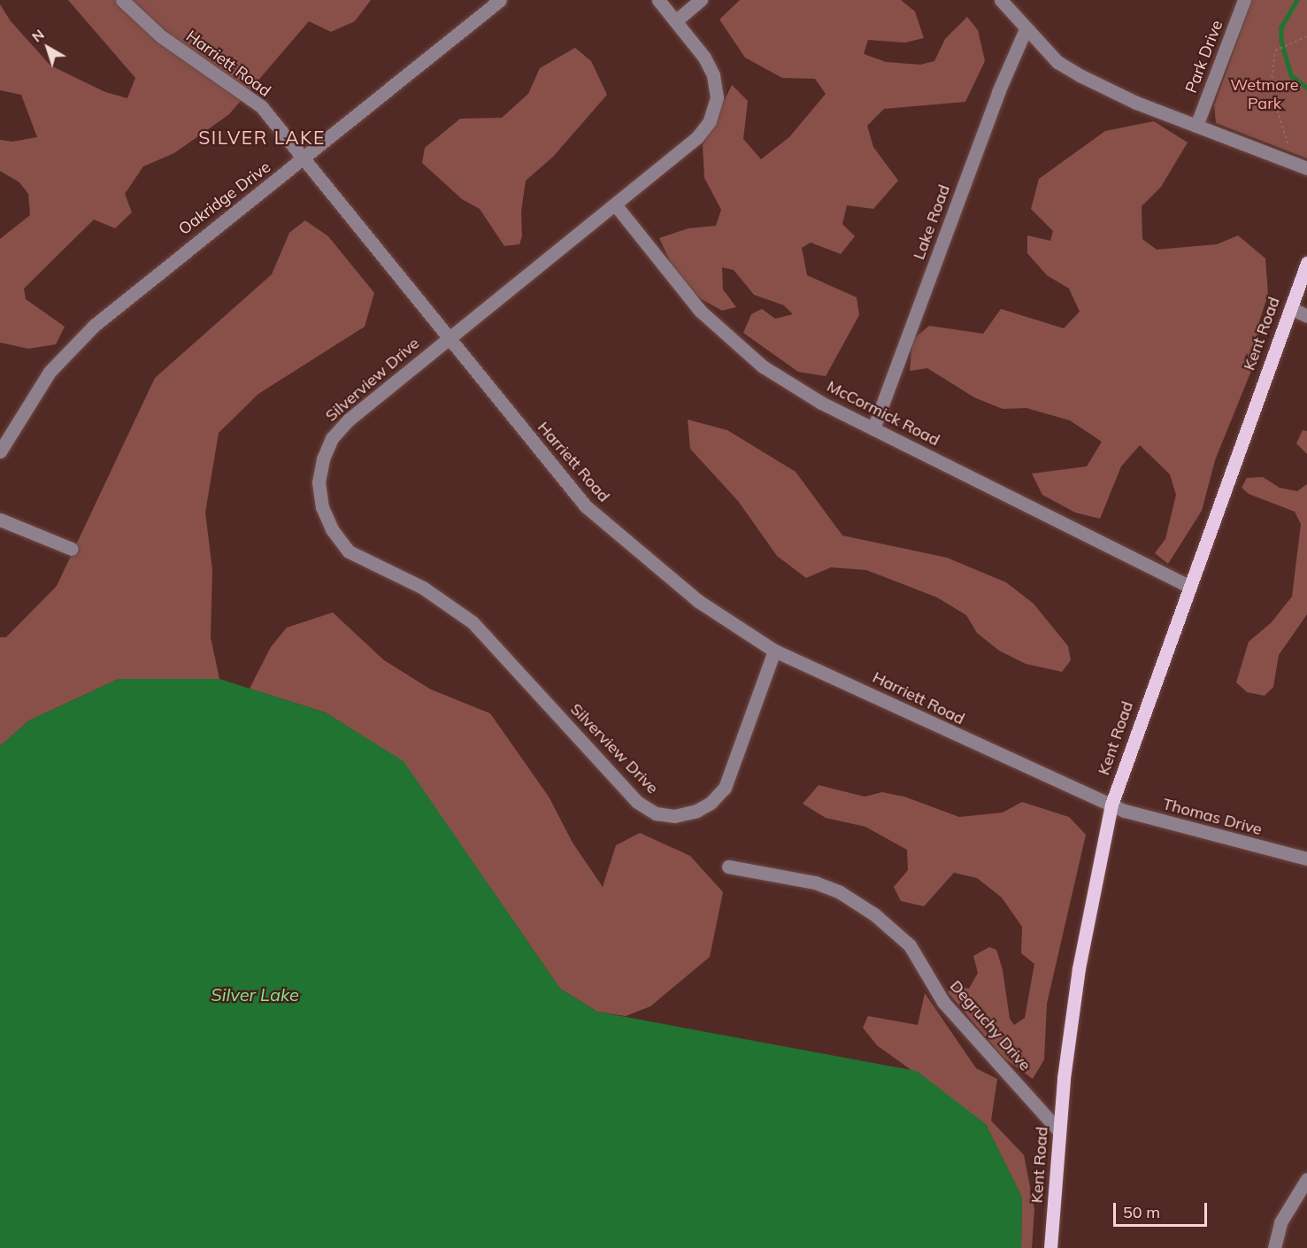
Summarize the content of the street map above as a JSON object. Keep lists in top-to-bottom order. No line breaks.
{"streets":{"main road":["Kent Road"],"street":["Park Drive","Harriett Road","Oakridge Drive","Lake Road","Silverview Drive","McCormick Road","Thomas Drive","Degruchy Drive"]},"crossings":[["Harriett Road","Oakridge Drive"],["Harriett Road","Kent Road"],["Harriett Road","Silverview Drive"],["Harriett Road","Thomas Drive"],["Lake Road","McCormick Road"],["Kent Road","McCormick Road"],["Kent Road","Thomas Drive"],["Kent Road","Degruchy Drive"],["Silverview Drive","McCormick Road"]],"districts":["SILVER LAKE"],"water":["Silver Lake"],"parks":["Wetmore Park"],"scale_bar":"50 m","north":"top left"}
